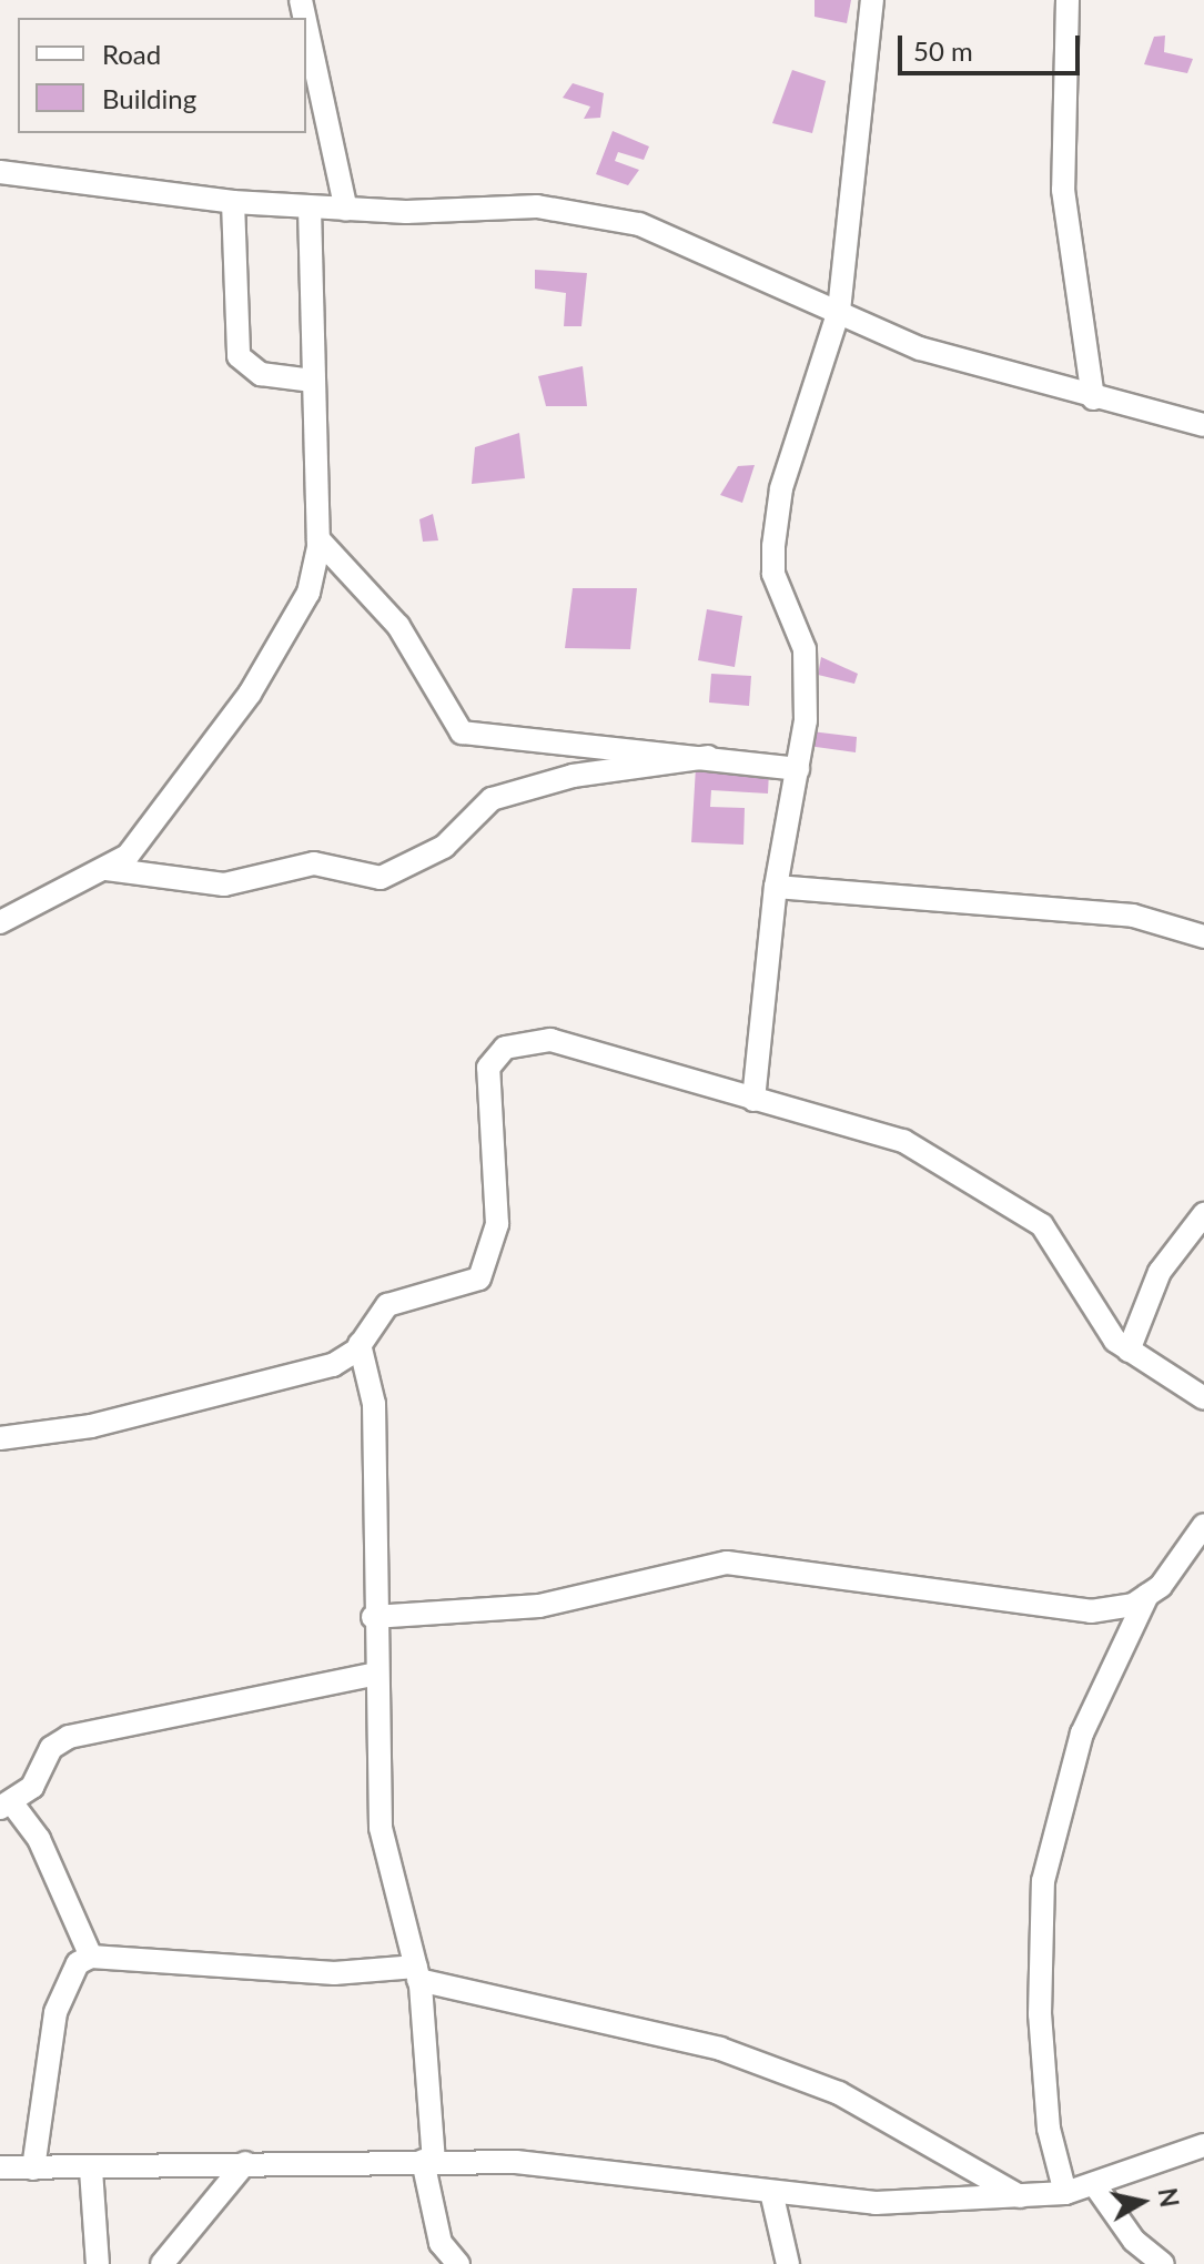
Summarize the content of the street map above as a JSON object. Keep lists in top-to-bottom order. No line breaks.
{"legend":["Road","Building"],"scale_bar":"50 m","north":"right"}
